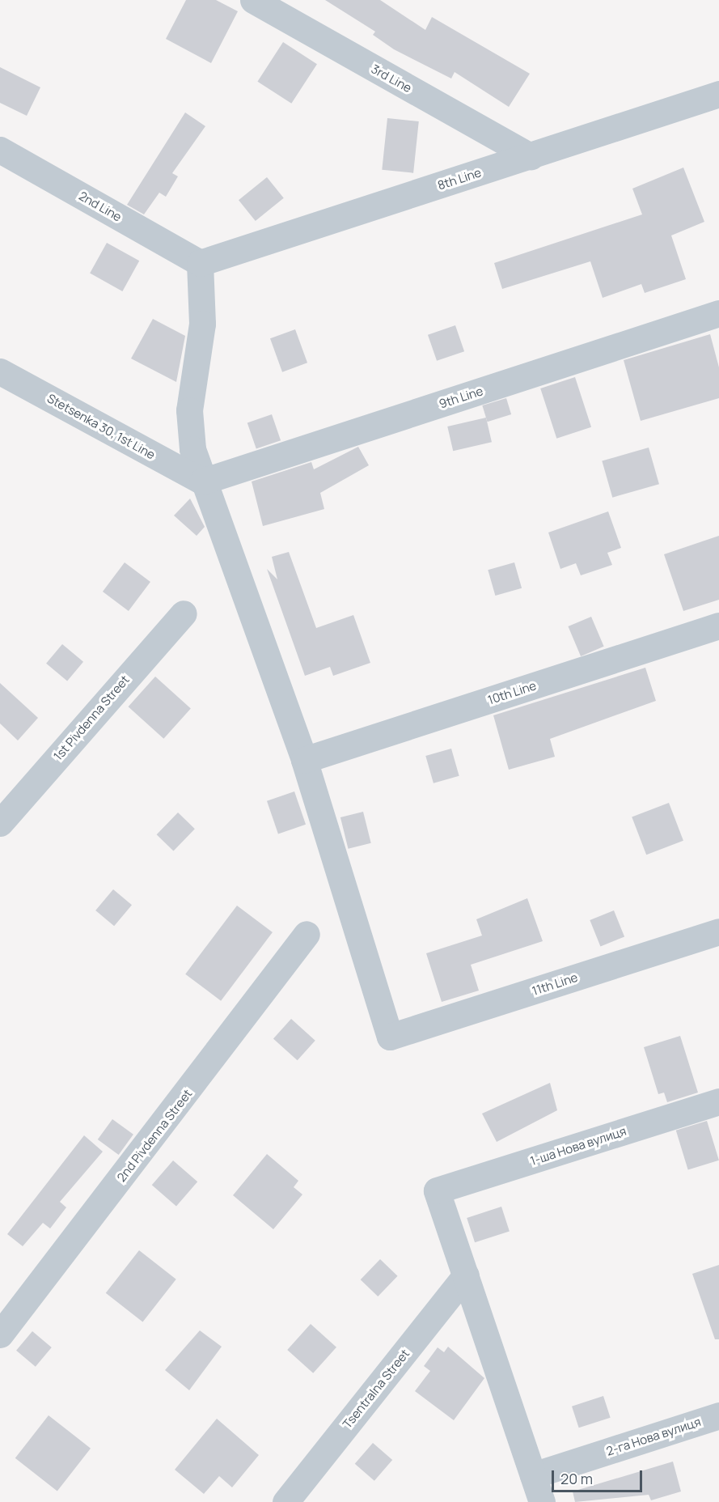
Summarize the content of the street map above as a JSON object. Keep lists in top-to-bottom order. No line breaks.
{"streets":{"street":["3rd Line","8th Line","2nd Line","9th Line","Stetsenka 30, 1st Line","10th Line","1st Pivdenna Street","11th Line","2nd Pivdenna Street","1-ша Нова вулиця","Tsentralna Street","2-га Нова вулиця"]},"crossings":[["3rd Line","8th Line"],["8th Line","2nd Line"],["9th Line","Stetsenka 30, 1st Line"],["10th Line","11th Line"],["1-ша Нова вулиця","Tsentralna Street"]],"scale_bar":"20 m"}
